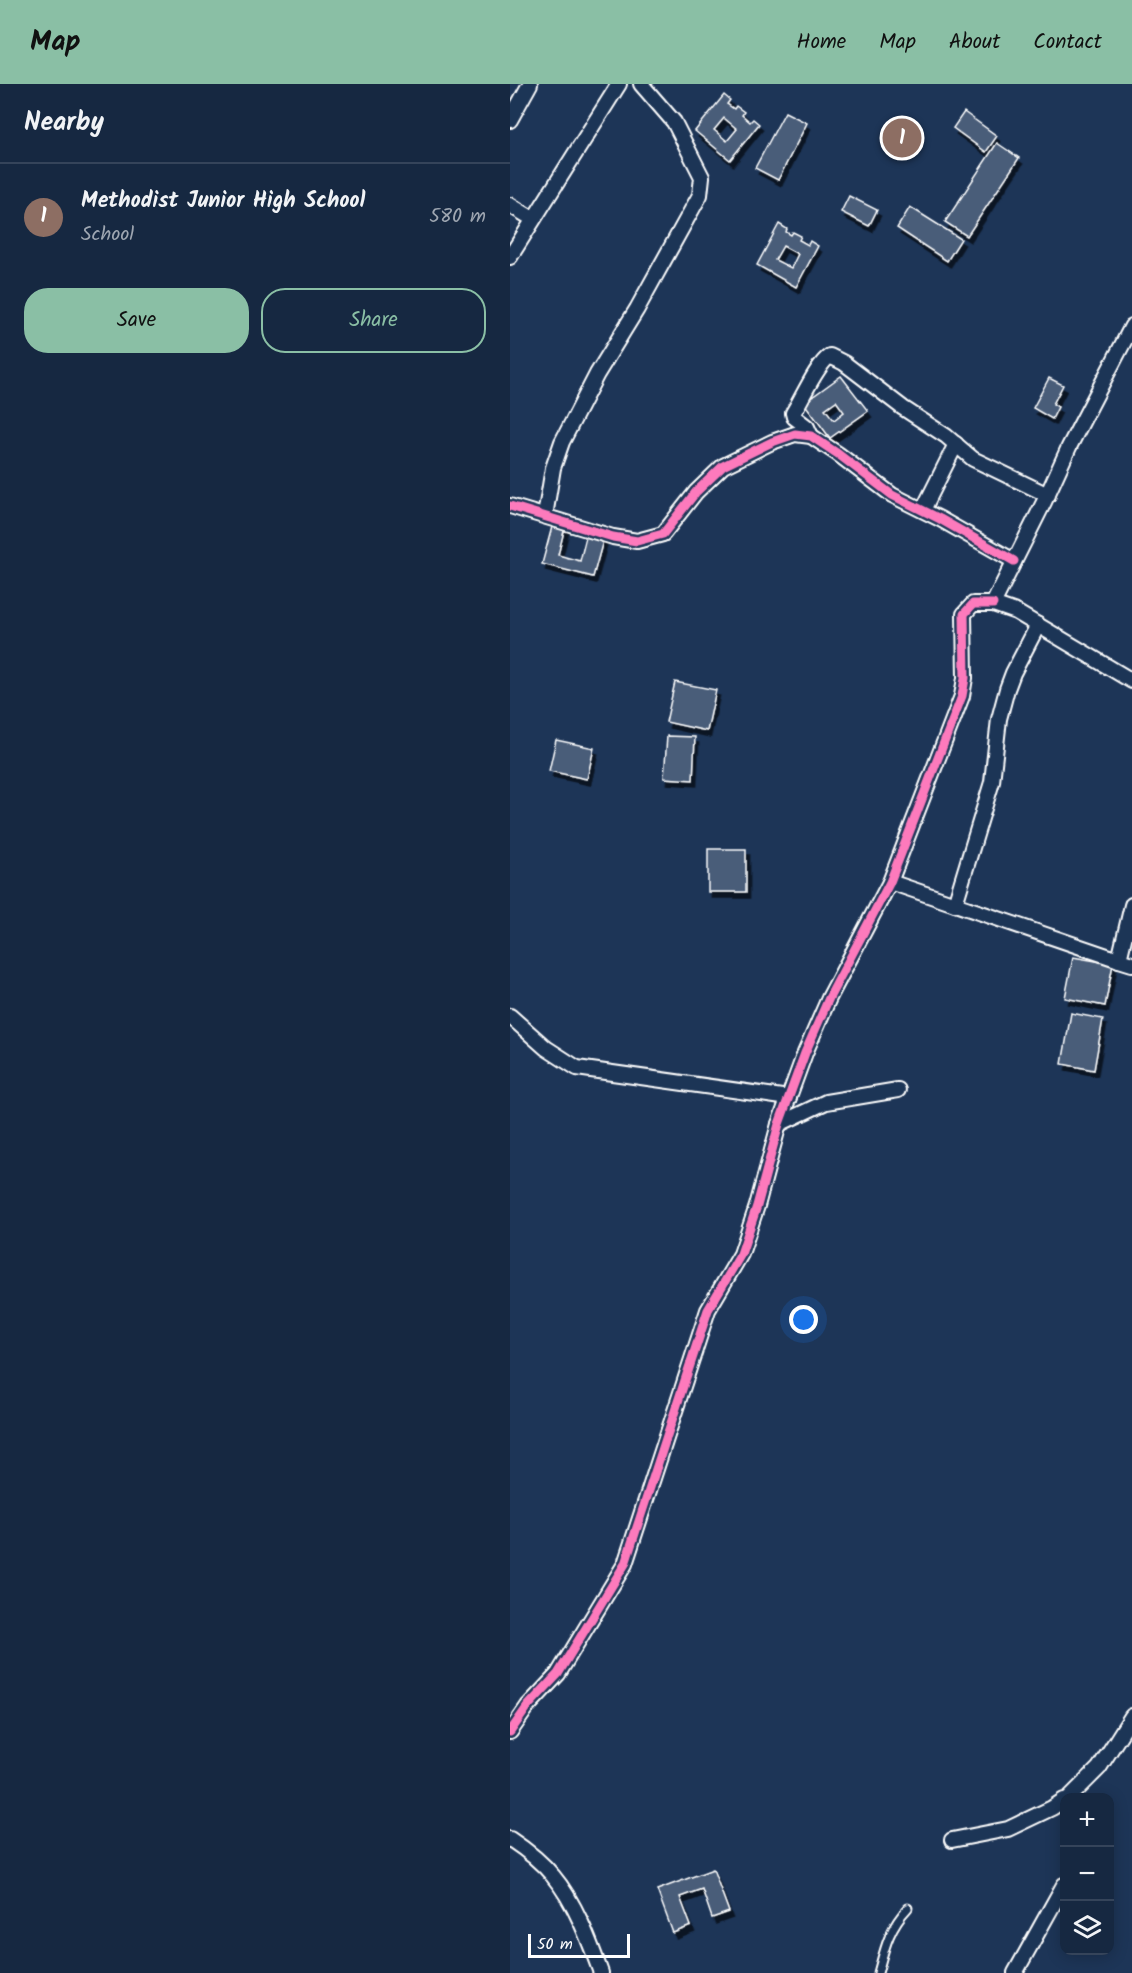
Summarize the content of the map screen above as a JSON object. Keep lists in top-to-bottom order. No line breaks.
{"scale_bar":"50 m","page":{"header":"Map","nav":["Home","Map","About","Contact"],"heading":"Nearby","pins":"1","list":[{"mark":"1","name":"Methodist Junior High School","note":"School","value":"580 m"}],"buttons":["Save","Share"],"map_buttons":["+","−"],"scale":"50 m"}}
